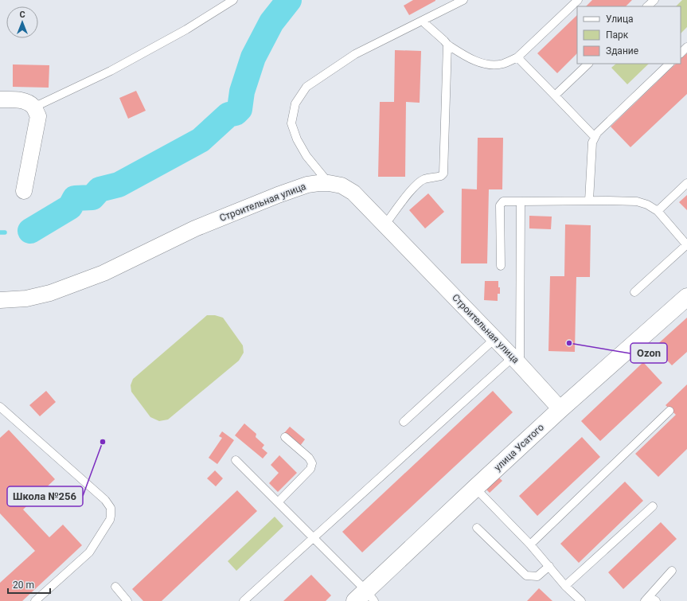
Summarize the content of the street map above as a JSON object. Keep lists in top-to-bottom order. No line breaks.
{"streets":{"street":["Строительная улица","улица Усатого"]},"crossings":[["Строительная улица","улица Усатого"]],"places":["Ozon","Школа №256"],"legend":["Улица","Парк","Здание"],"scale_bar":"20 m","north":"top"}
